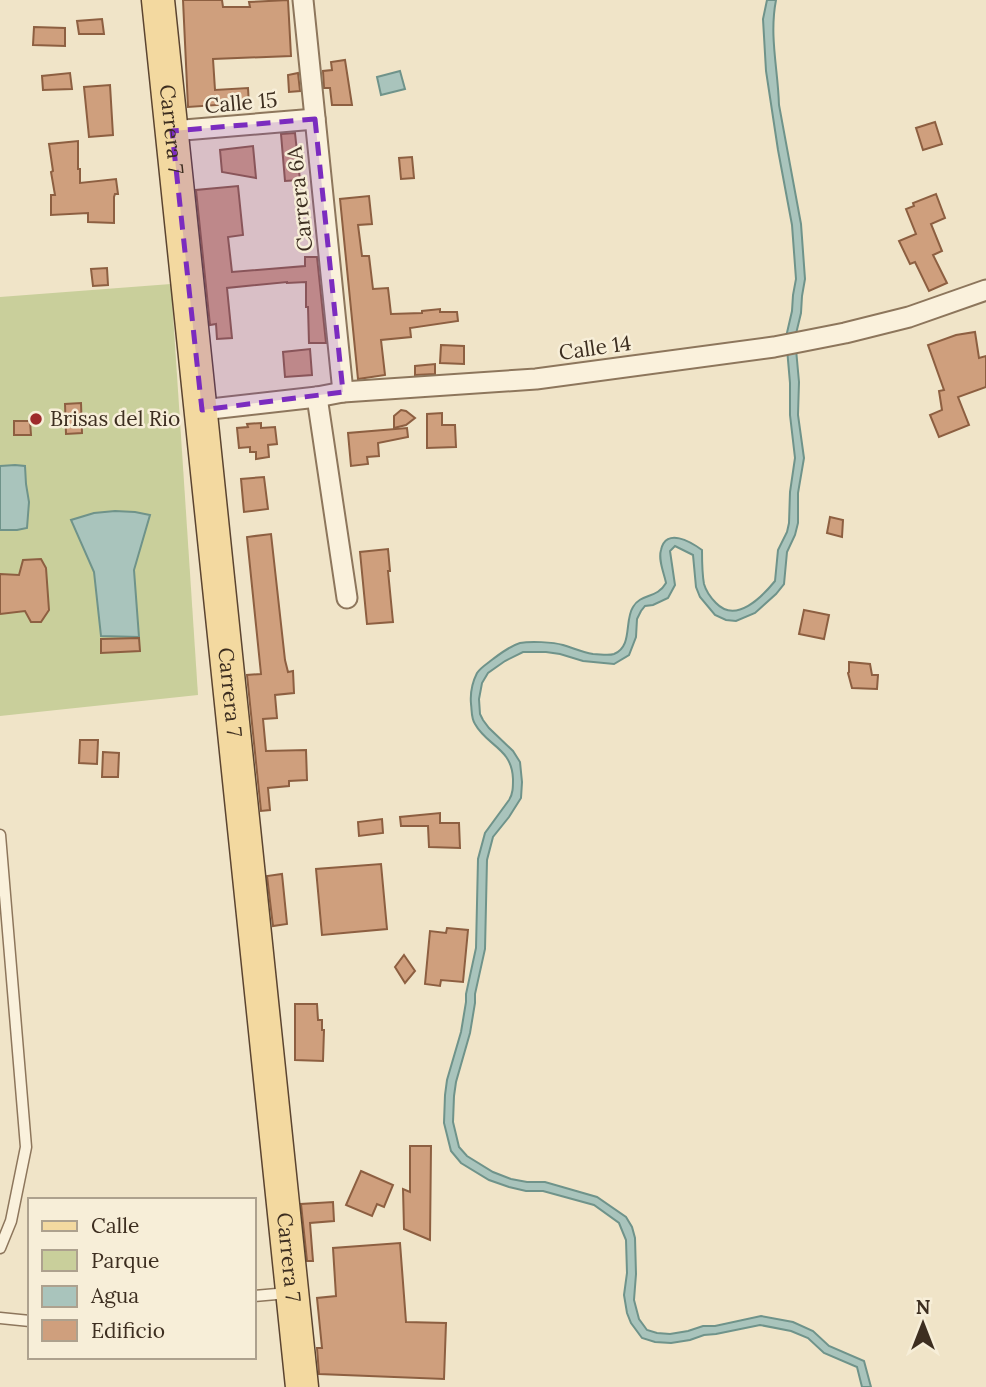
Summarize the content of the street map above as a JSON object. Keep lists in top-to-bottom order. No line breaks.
{"streets":{"main road":["Carrera 7"],"street":["Calle 15","Carrera 6A","Calle 14"]},"crossings":[["Calle 15","Carrera 7"],["Calle 15","Carrera 6A"],["Carrera 7","Calle 14"],["Carrera 6A","Calle 14"]],"places":["Brisas del Rio"],"legend":["Calle","Parque","Agua","Edificio"],"north":"top"}
